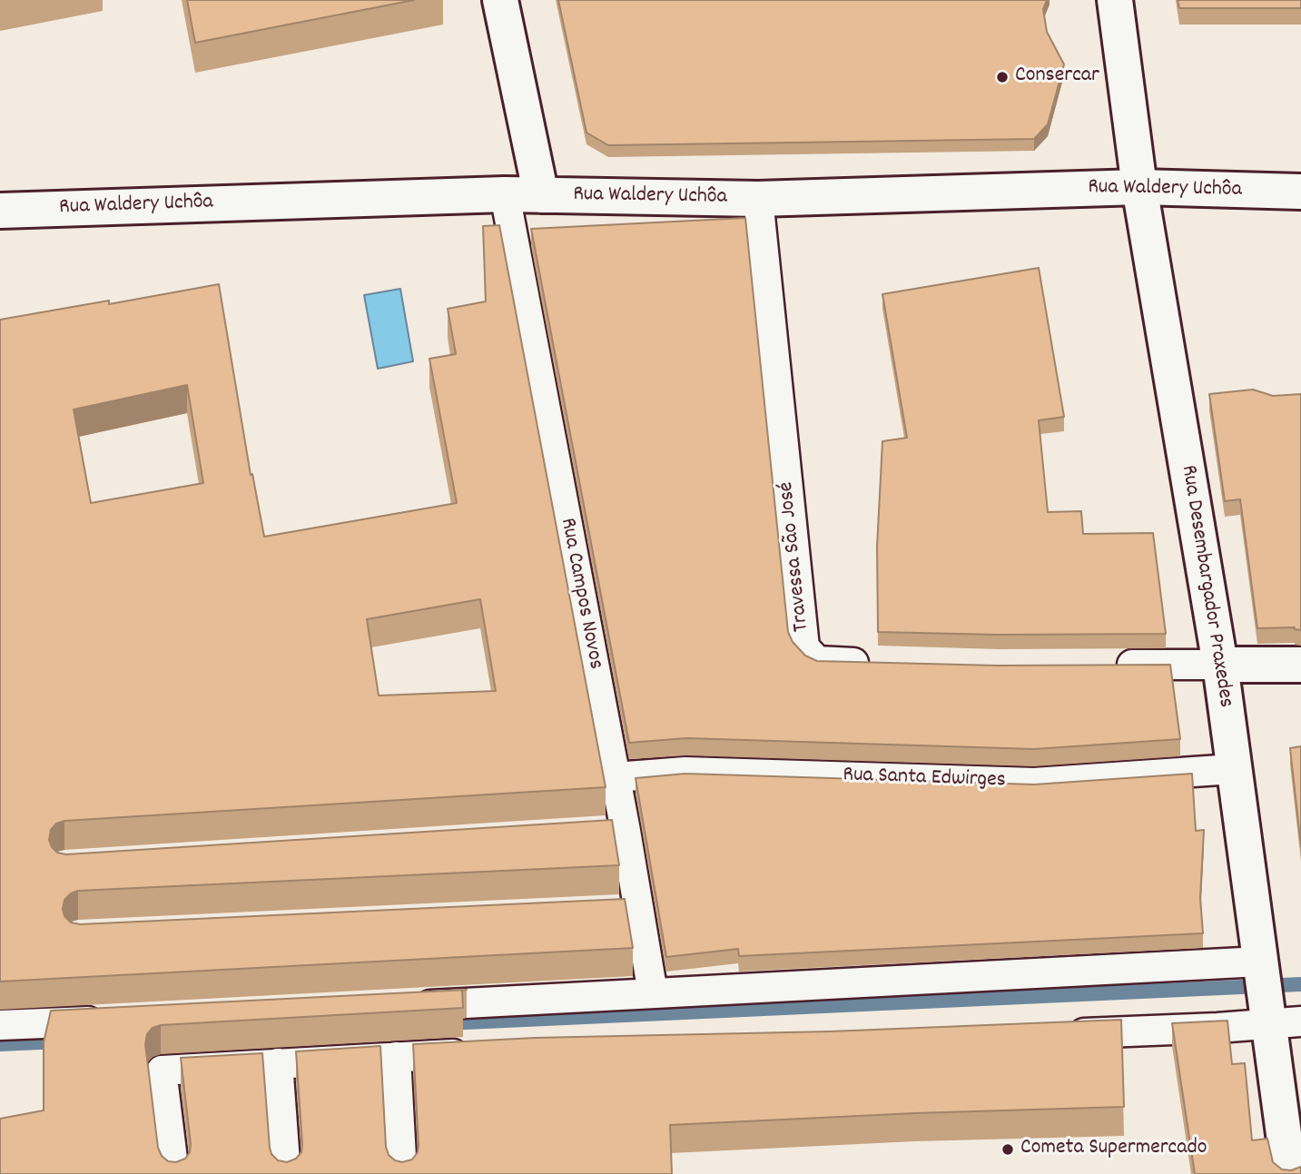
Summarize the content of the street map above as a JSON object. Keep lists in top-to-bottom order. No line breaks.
{"streets":{"street":["Rua Waldery Uchôa","Rua Desembargador Praxedes"],"lane":["Travessa São José","Rua Campos Novos","Rua Santa Edwirges"]},"crossings":[["Rua Waldery Uchôa","Travessa São José"],["Rua Waldery Uchôa","Rua Desembargador Praxedes"],["Rua Waldery Uchôa","Rua Campos Novos"],["Rua Desembargador Praxedes","Rua Santa Edwirges"],["Rua Campos Novos","Rua Santa Edwirges"]],"places":["Consercar","Cometa Supermercado"]}
